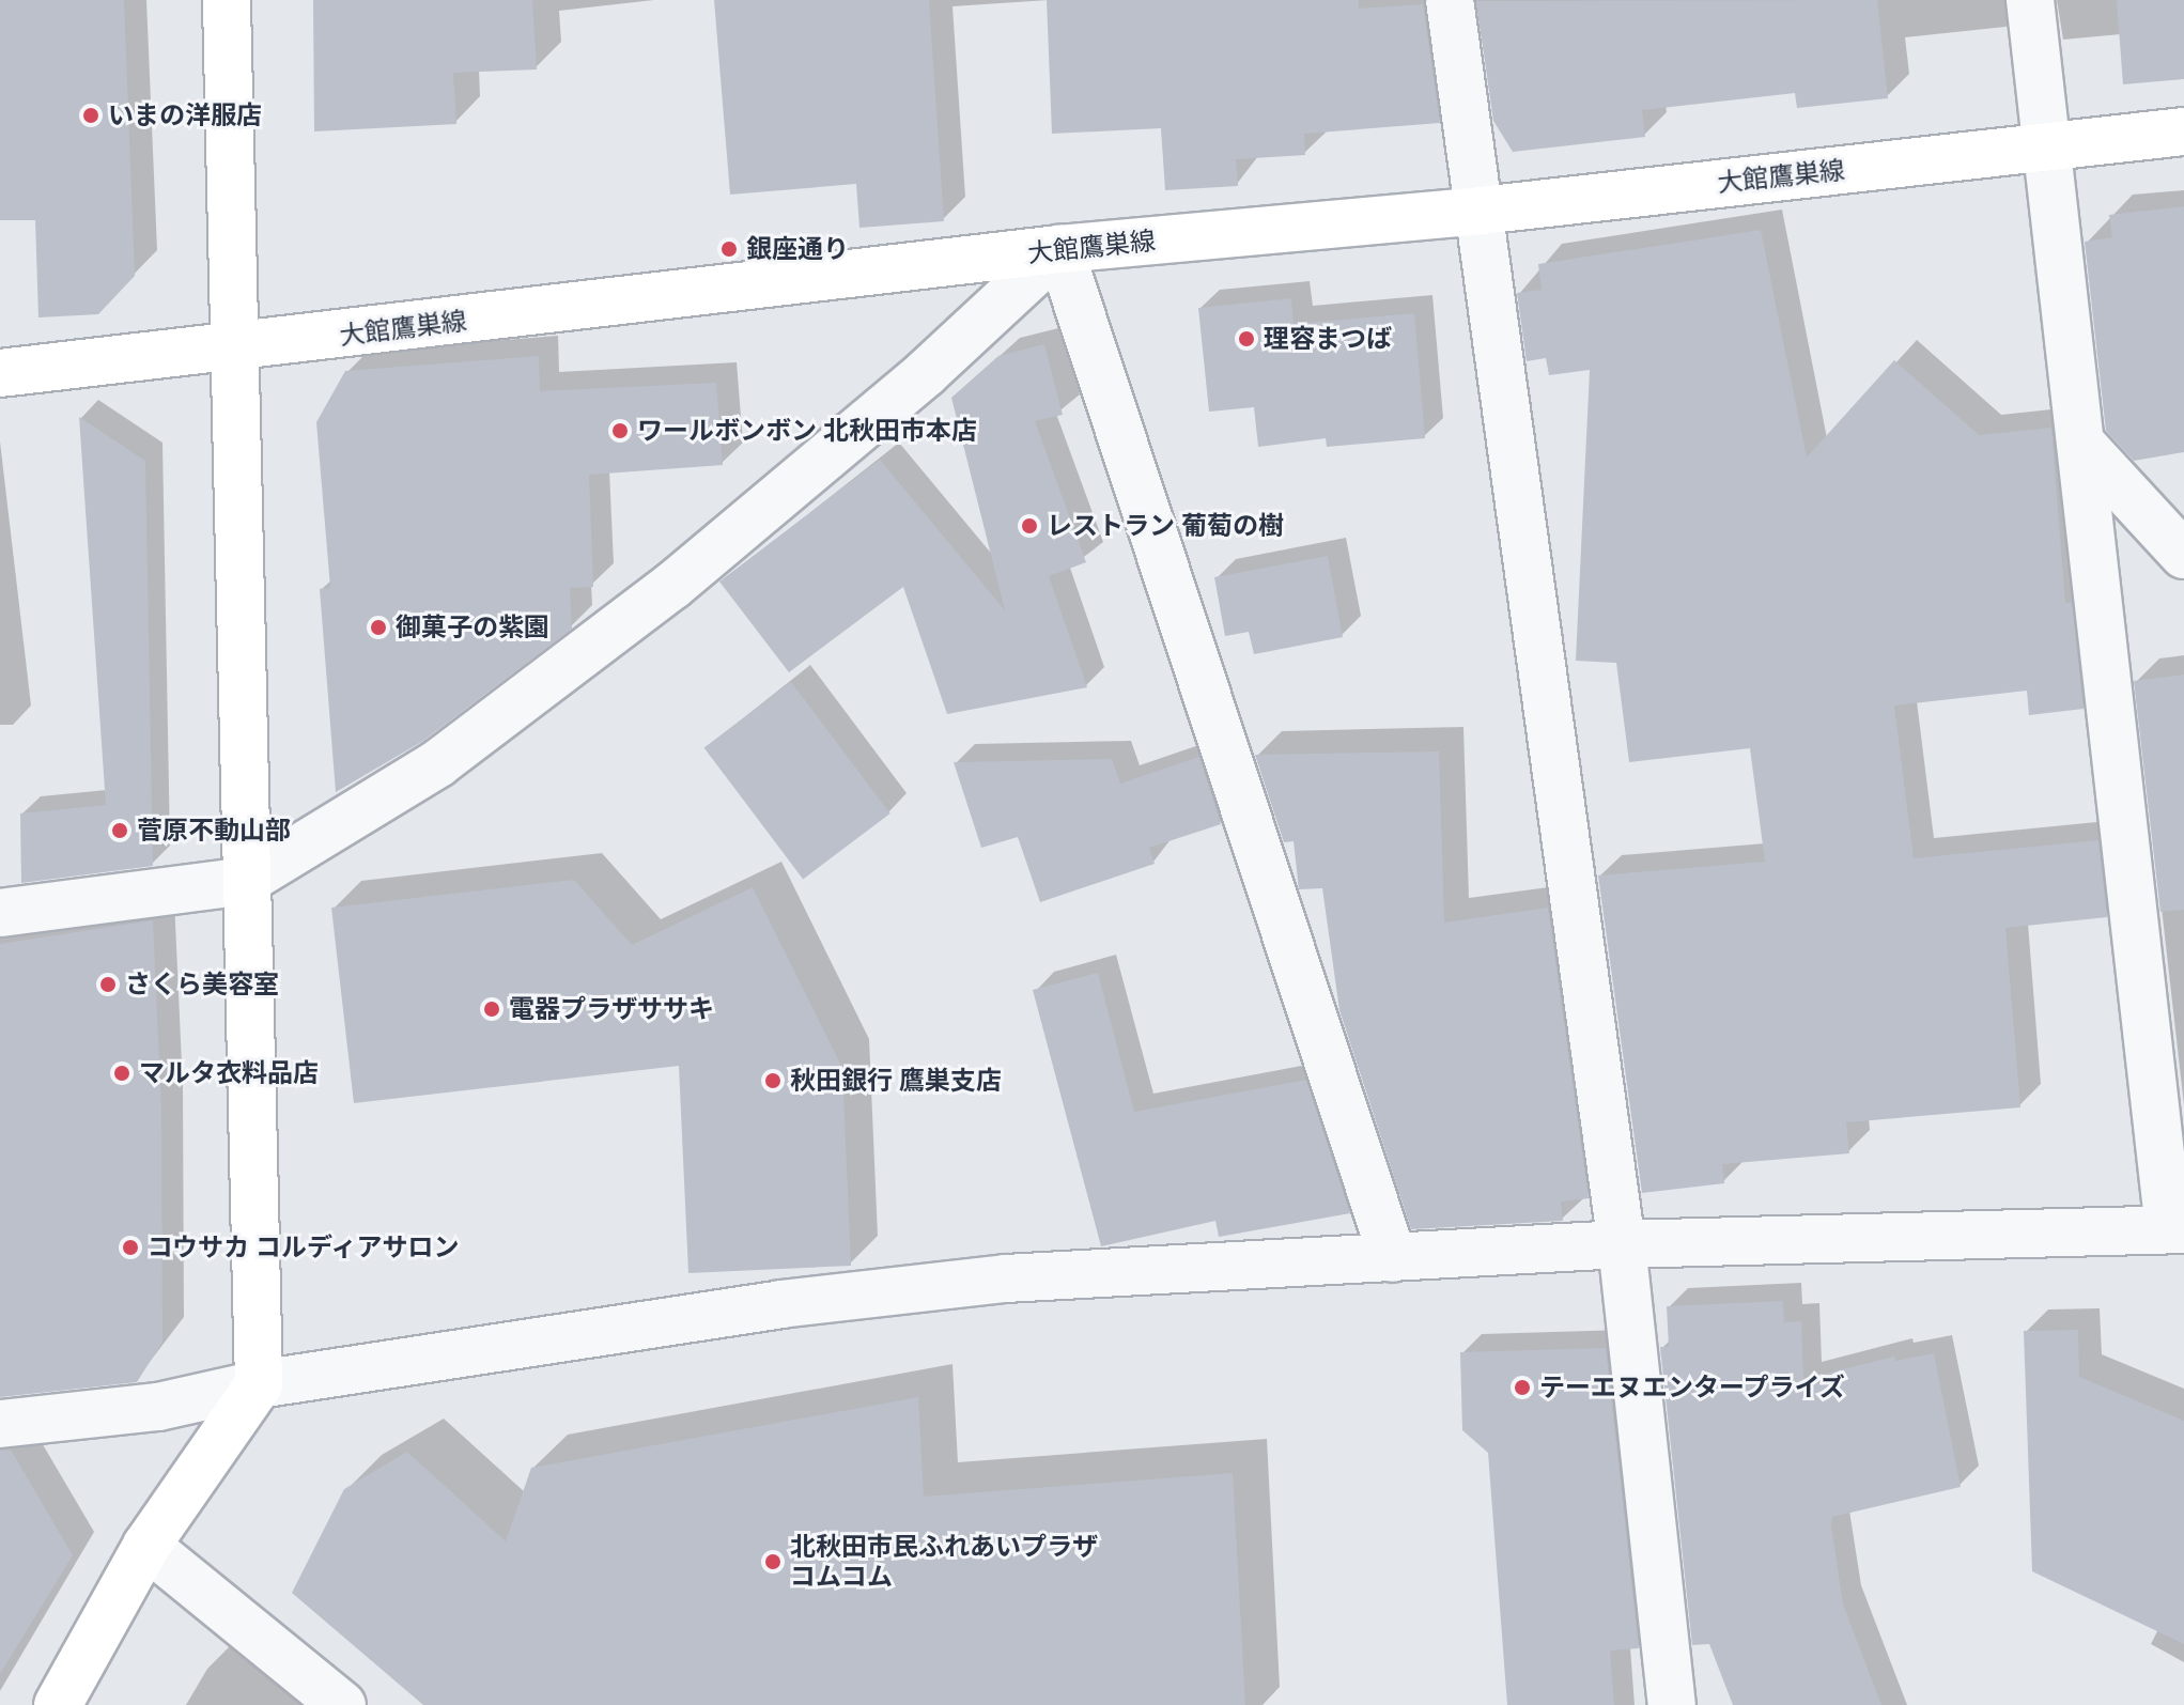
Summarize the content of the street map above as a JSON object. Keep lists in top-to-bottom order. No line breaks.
{"streets":{"main road":["大館鷹巣線"]},"places":["いまの洋服店","銀座通り","理容まつば","ワールボンボン 北秋田市本店","レストラン 葡萄の樹","御菓子の紫園","菅原不動山部","さくら美容室","電器プラザササキ","マルタ衣料品店","秋田銀行 鷹巣支店","コウサカ コルディアサロン","テーエヌエンタープライズ","北秋田市民ふれあいプラザ コムコム"]}
